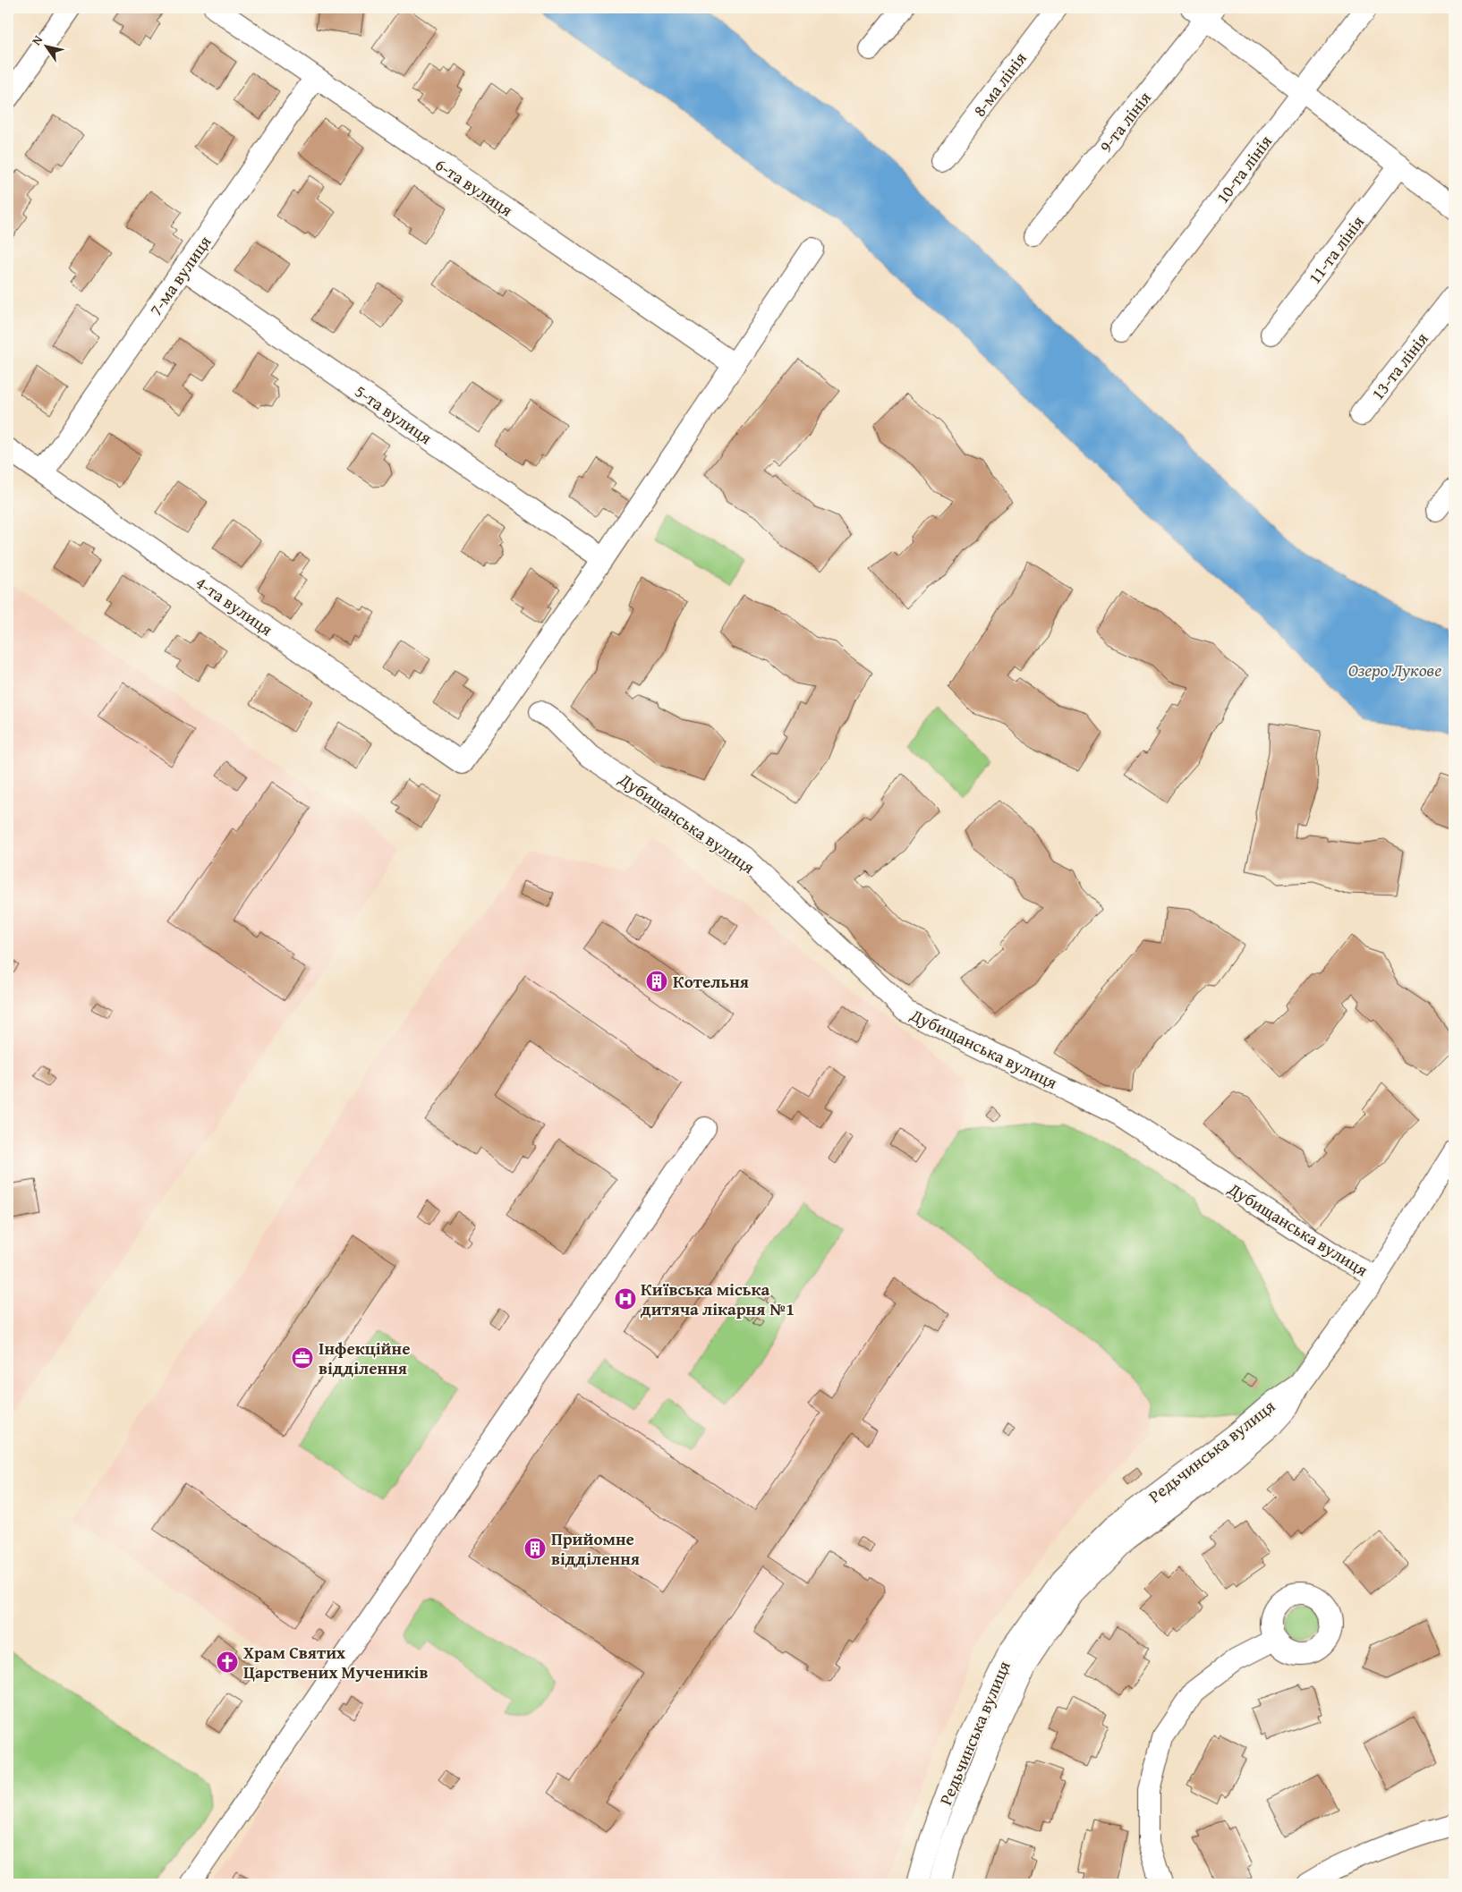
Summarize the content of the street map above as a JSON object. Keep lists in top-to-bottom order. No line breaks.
{"streets":{"street":["8-ма лінія","9-та лінія","10-та лінія","6-та вулиця","11-та лінія","7-ма вулиця","13-та лінія","5-та вулиця","4-та вулиця","Дубищанська вулиця","Редьчинська вулиця"]},"crossings":[["6-та вулиця","7-ма вулиця"],["7-ма вулиця","5-та вулиця"],["7-ма вулиця","4-та вулиця"],["5-та вулиця","4-та вулиця"],["Дубищанська вулиця","Редьчинська вулиця"]],"water":["Озеро Лукове"],"places":{"building":["Котельня","Прийомне відділення"],"hospital":["Київська міська дитяча лікарня №1"],"office":["Інфекційне відділення"],"church":["Храм Святих Царствених Мучеників"]},"north":"top left"}
